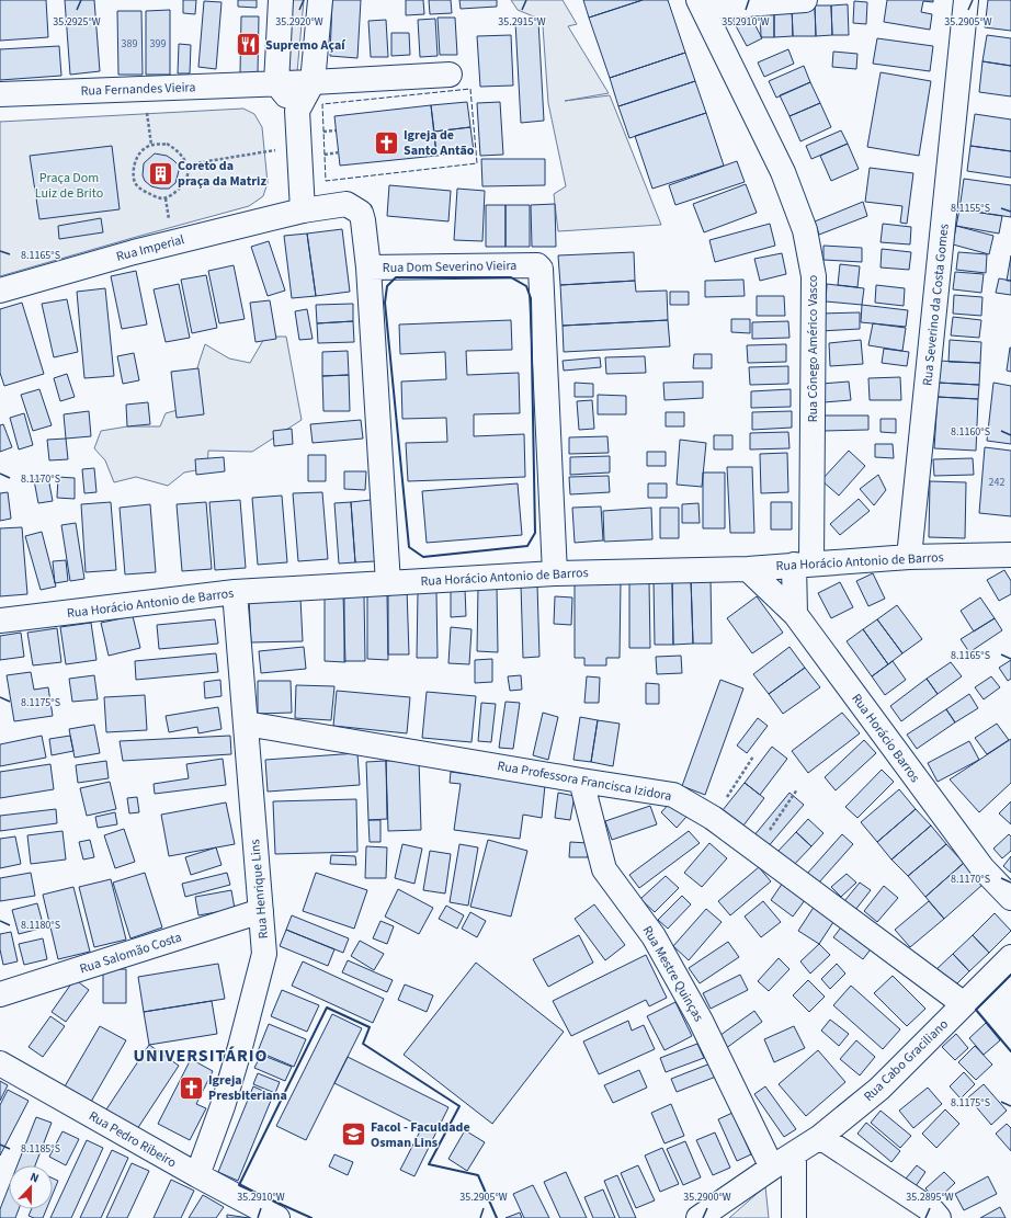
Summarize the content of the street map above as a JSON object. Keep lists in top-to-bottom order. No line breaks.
{"streets":{"street":["Rua Fernandes Vieira","Rua Imperial","Rua Dom Severino Vieira","Rua Severino da Costa Gomes","Rua Cônego Américo Vasco","Rua Horácio Antonio de Barros","Rua Horácio Barros","Rua Professora Francisca Izidora","Rua Henrique Lins","Rua Salomão Costa","Rua Mestre Quinças","Rua Cabo Graciliano","Rua Pedro Ribeiro"]},"crossings":[["Rua Imperial","Rua Dom Severino Vieira"],["Rua Dom Severino Vieira","Rua Horácio Antonio de Barros"],["Rua Severino da Costa Gomes","Rua Horácio Antonio de Barros"],["Rua Cônego Américo Vasco","Rua Horácio Antonio de Barros"],["Rua Horácio Antonio de Barros","Rua Horácio Barros"],["Rua Horácio Antonio de Barros","Rua Henrique Lins"],["Rua Professora Francisca Izidora","Rua Henrique Lins"],["Rua Professora Francisca Izidora","Rua Mestre Quinças"],["Rua Professora Francisca Izidora","Rua Cabo Graciliano"],["Rua Henrique Lins","Rua Salomão Costa"],["Rua Henrique Lins","Rua Pedro Ribeiro"],["Rua Mestre Quinças","Rua Cabo Graciliano"]],"districts":["UNIVERSITÁRIO"],"parks":["Praça Dom Luiz de Brito"],"places":{"restaurant":["Supremo Açaí"],"church":["Igreja de Santo Antão","Igreja Presbiteriana"],"building":["Coreto da praça da Matriz"],"school or university":["Facol - Faculdade Osman Lins"]},"house_numbers":["389","399","242"],"north":"top","coordinates":["35.2925°W","35.2920°W","35.2915°W","35.2910°W","35.2905°W","8.1155°S","8.1165°S","8.1160°S","8.1170°S","8.1175°S","8.1180°S","8.1185°S","35.2900°W","35.2895°W"]}
